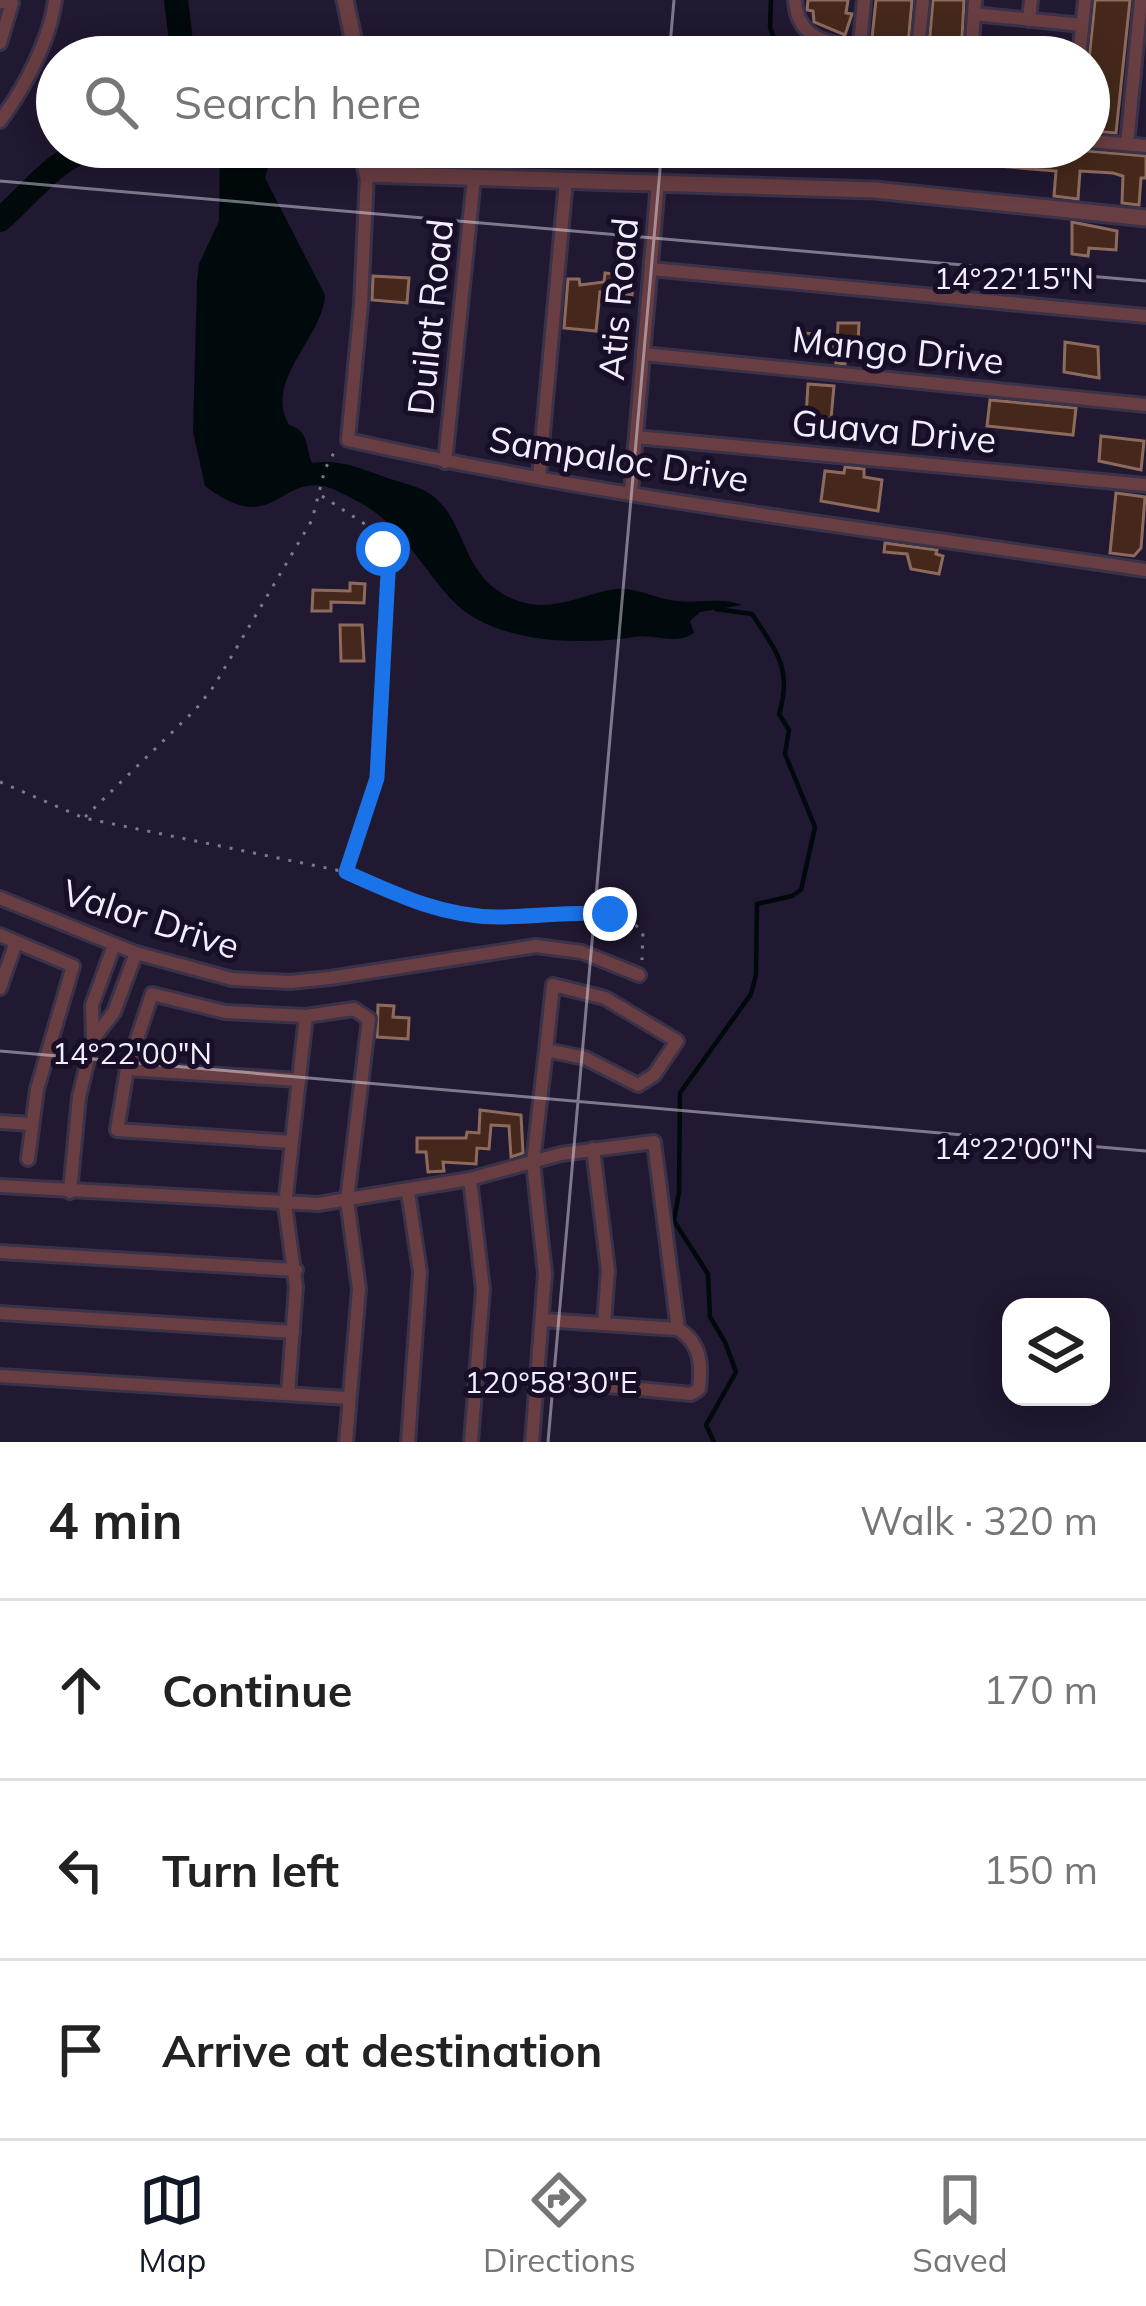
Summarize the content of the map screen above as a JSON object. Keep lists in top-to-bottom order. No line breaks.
{"streets":{"street":["Atis Road","Duilat Road","Mango Drive","Guava Drive","Sampaloc Drive","Valor Drive"]},"crossings":[["Atis Road","Mango Drive"],["Atis Road","Guava Drive"],["Atis Road","Sampaloc Drive"],["Duilat Road","Sampaloc Drive"]],"page":{"search":"Search here","heading":["4 min","Walk · 320 m"],"list":[["Continue","170 m"],["Turn left","150 m"],"Arrive at destination"],"nav":["Map","Directions","Saved"]},"coordinates":["14°22'15\"N","14°22'00\"N","120°58'30\"E"]}
